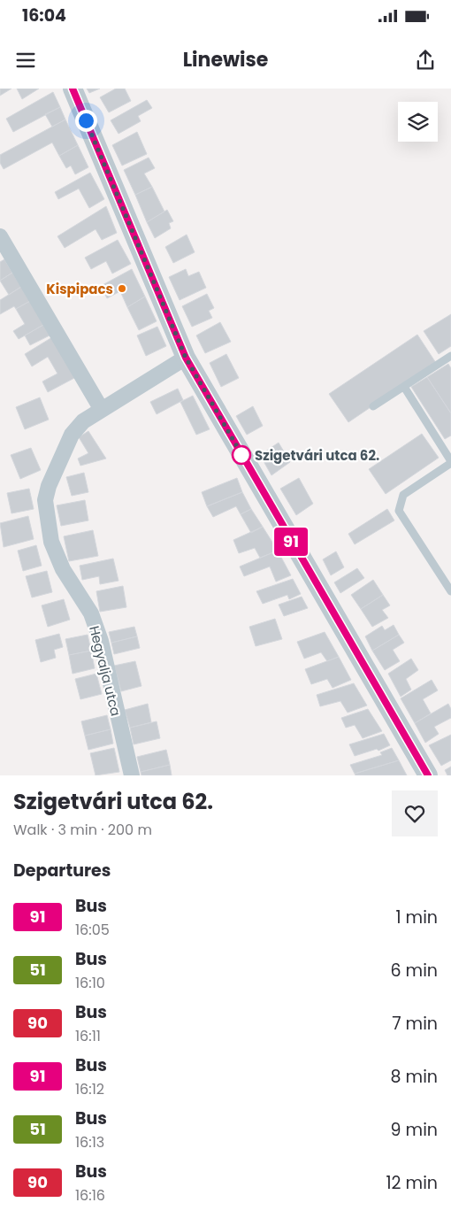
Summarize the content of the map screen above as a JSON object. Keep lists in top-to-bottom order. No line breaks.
{"streets":{"street":["Hegyalja utca"]},"places":["Kispipacs","Szigetvári utca 62."],"lines":["bus line 91"],"page":{"status":"16:04","header":"Linewise","on_map":"91","heading":[["Szigetvári utca 62.","Walk · 3 min · 200 m"],"Departures"],"list":[{"mark":"91","name":"Bus","note":"16:05","value":"1 min"},{"mark":"51","name":"Bus","note":"16:10","value":"6 min"},{"mark":"90","name":"Bus","note":"16:11","value":"7 min"},{"mark":"91","name":"Bus","note":"16:12","value":"8 min"},{"mark":"51","name":"Bus","note":"16:13","value":"9 min"},{"mark":"90","name":"Bus","note":"16:16","value":"12 min"}]}}
